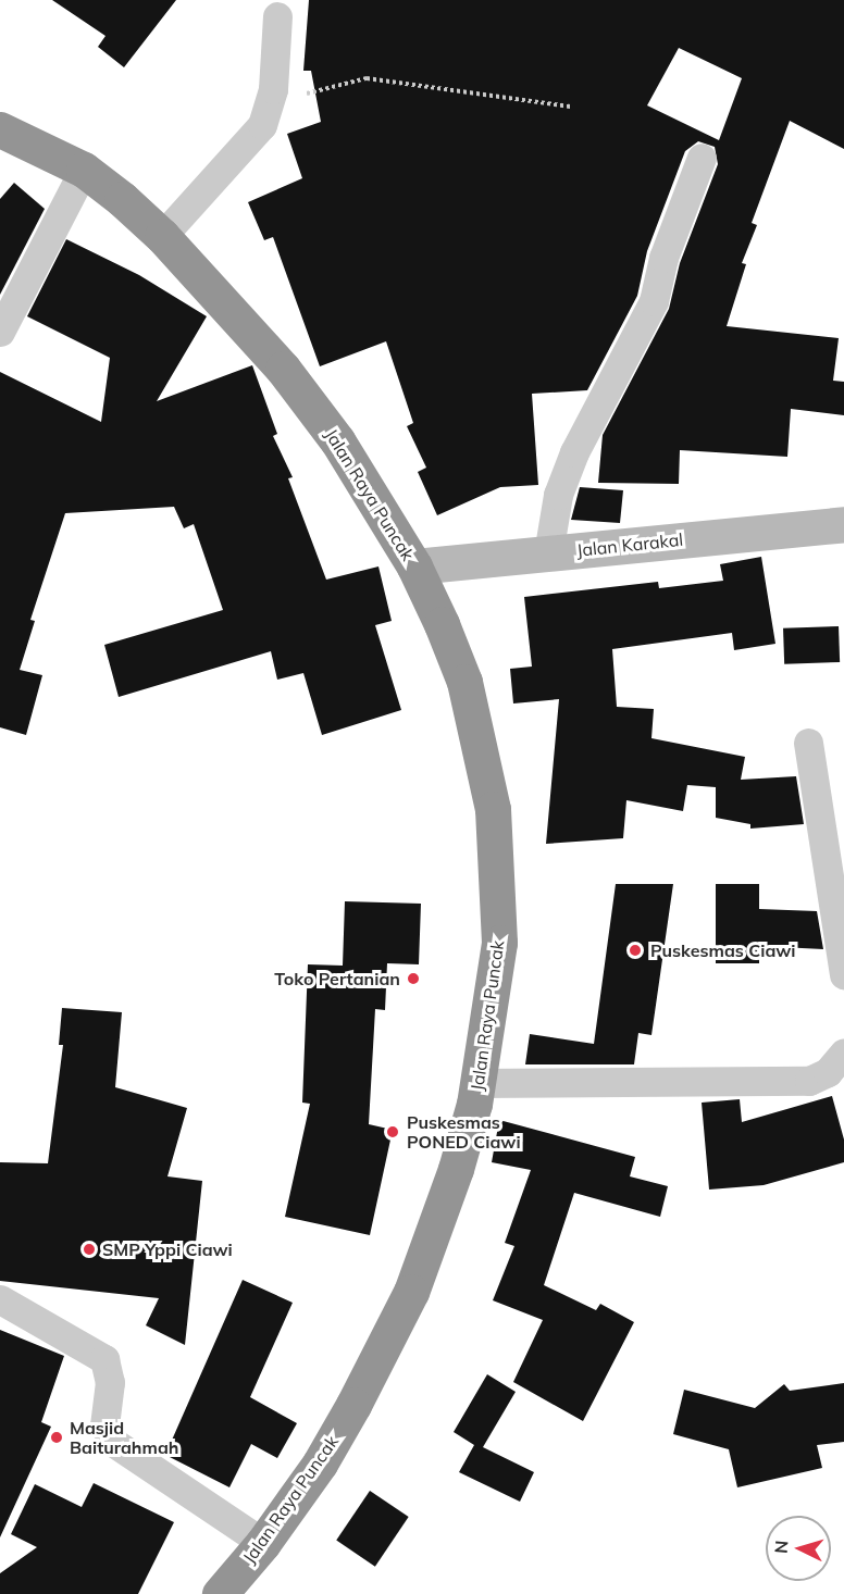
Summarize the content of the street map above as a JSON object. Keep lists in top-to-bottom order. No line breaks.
{"streets":{"highway":["Jalan Raya Puncak"],"main road":["Jalan Karakal"]},"crossings":[["Jalan Raya Puncak","Jalan Karakal"]],"places":["Puskesmas Ciawi","Toko Pertanian","Puskesmas PONED Ciawi","SMP Yppi Ciawi","Masjid Baiturahmah"],"north":"left"}
